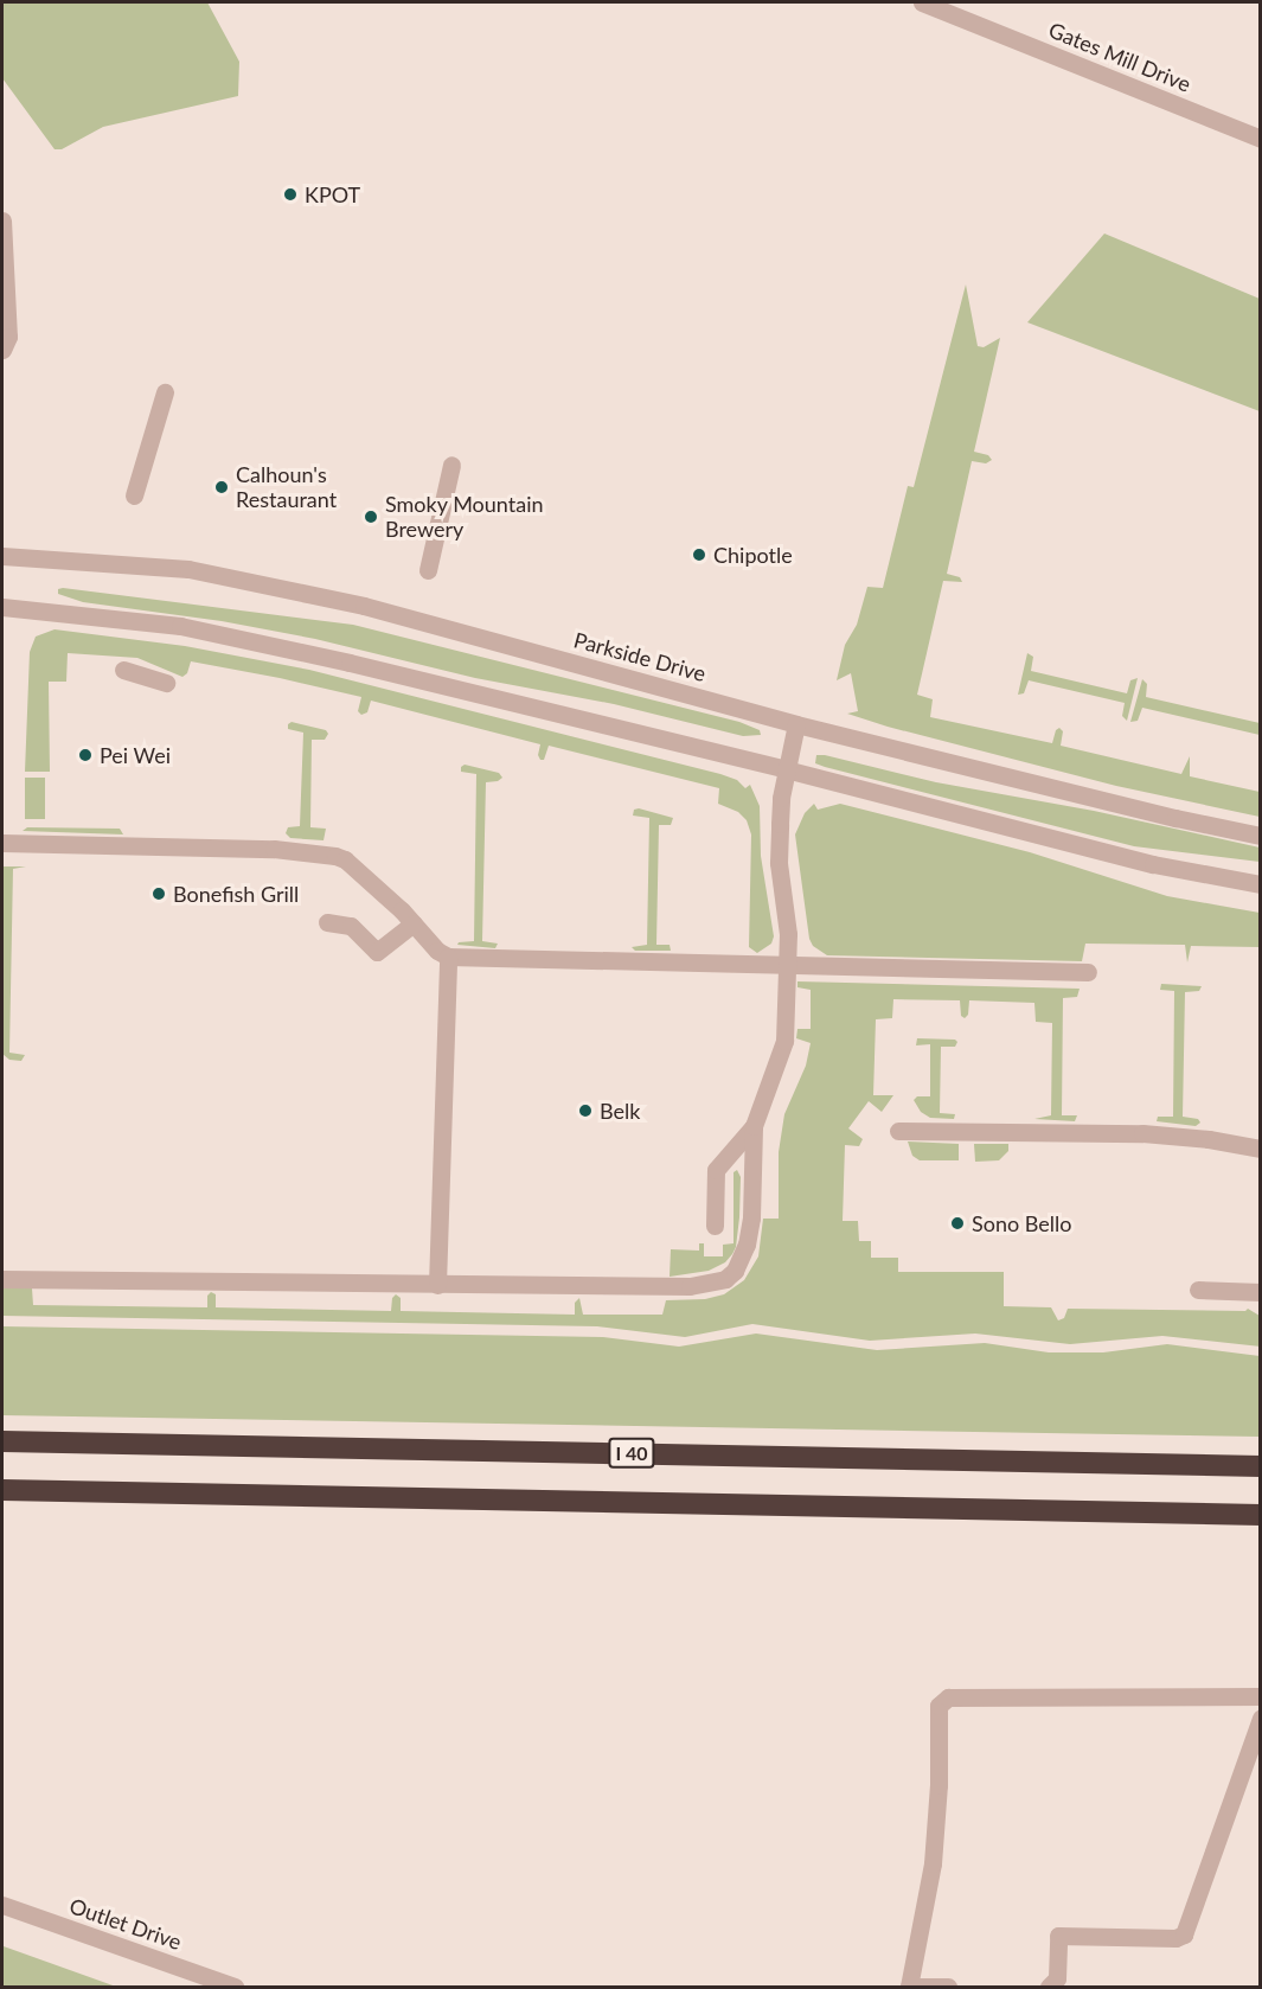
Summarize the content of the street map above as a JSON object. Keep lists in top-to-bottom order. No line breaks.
{"streets":{"highway":["I 40"],"street":["Gates Mill Drive","Parkside Drive","Outlet Drive"]},"places":["KPOT","Calhoun's Restaurant","Smoky Mountain Brewery","Chipotle","Pei Wei","Bonefish Grill","Belk","Sono Bello"]}
